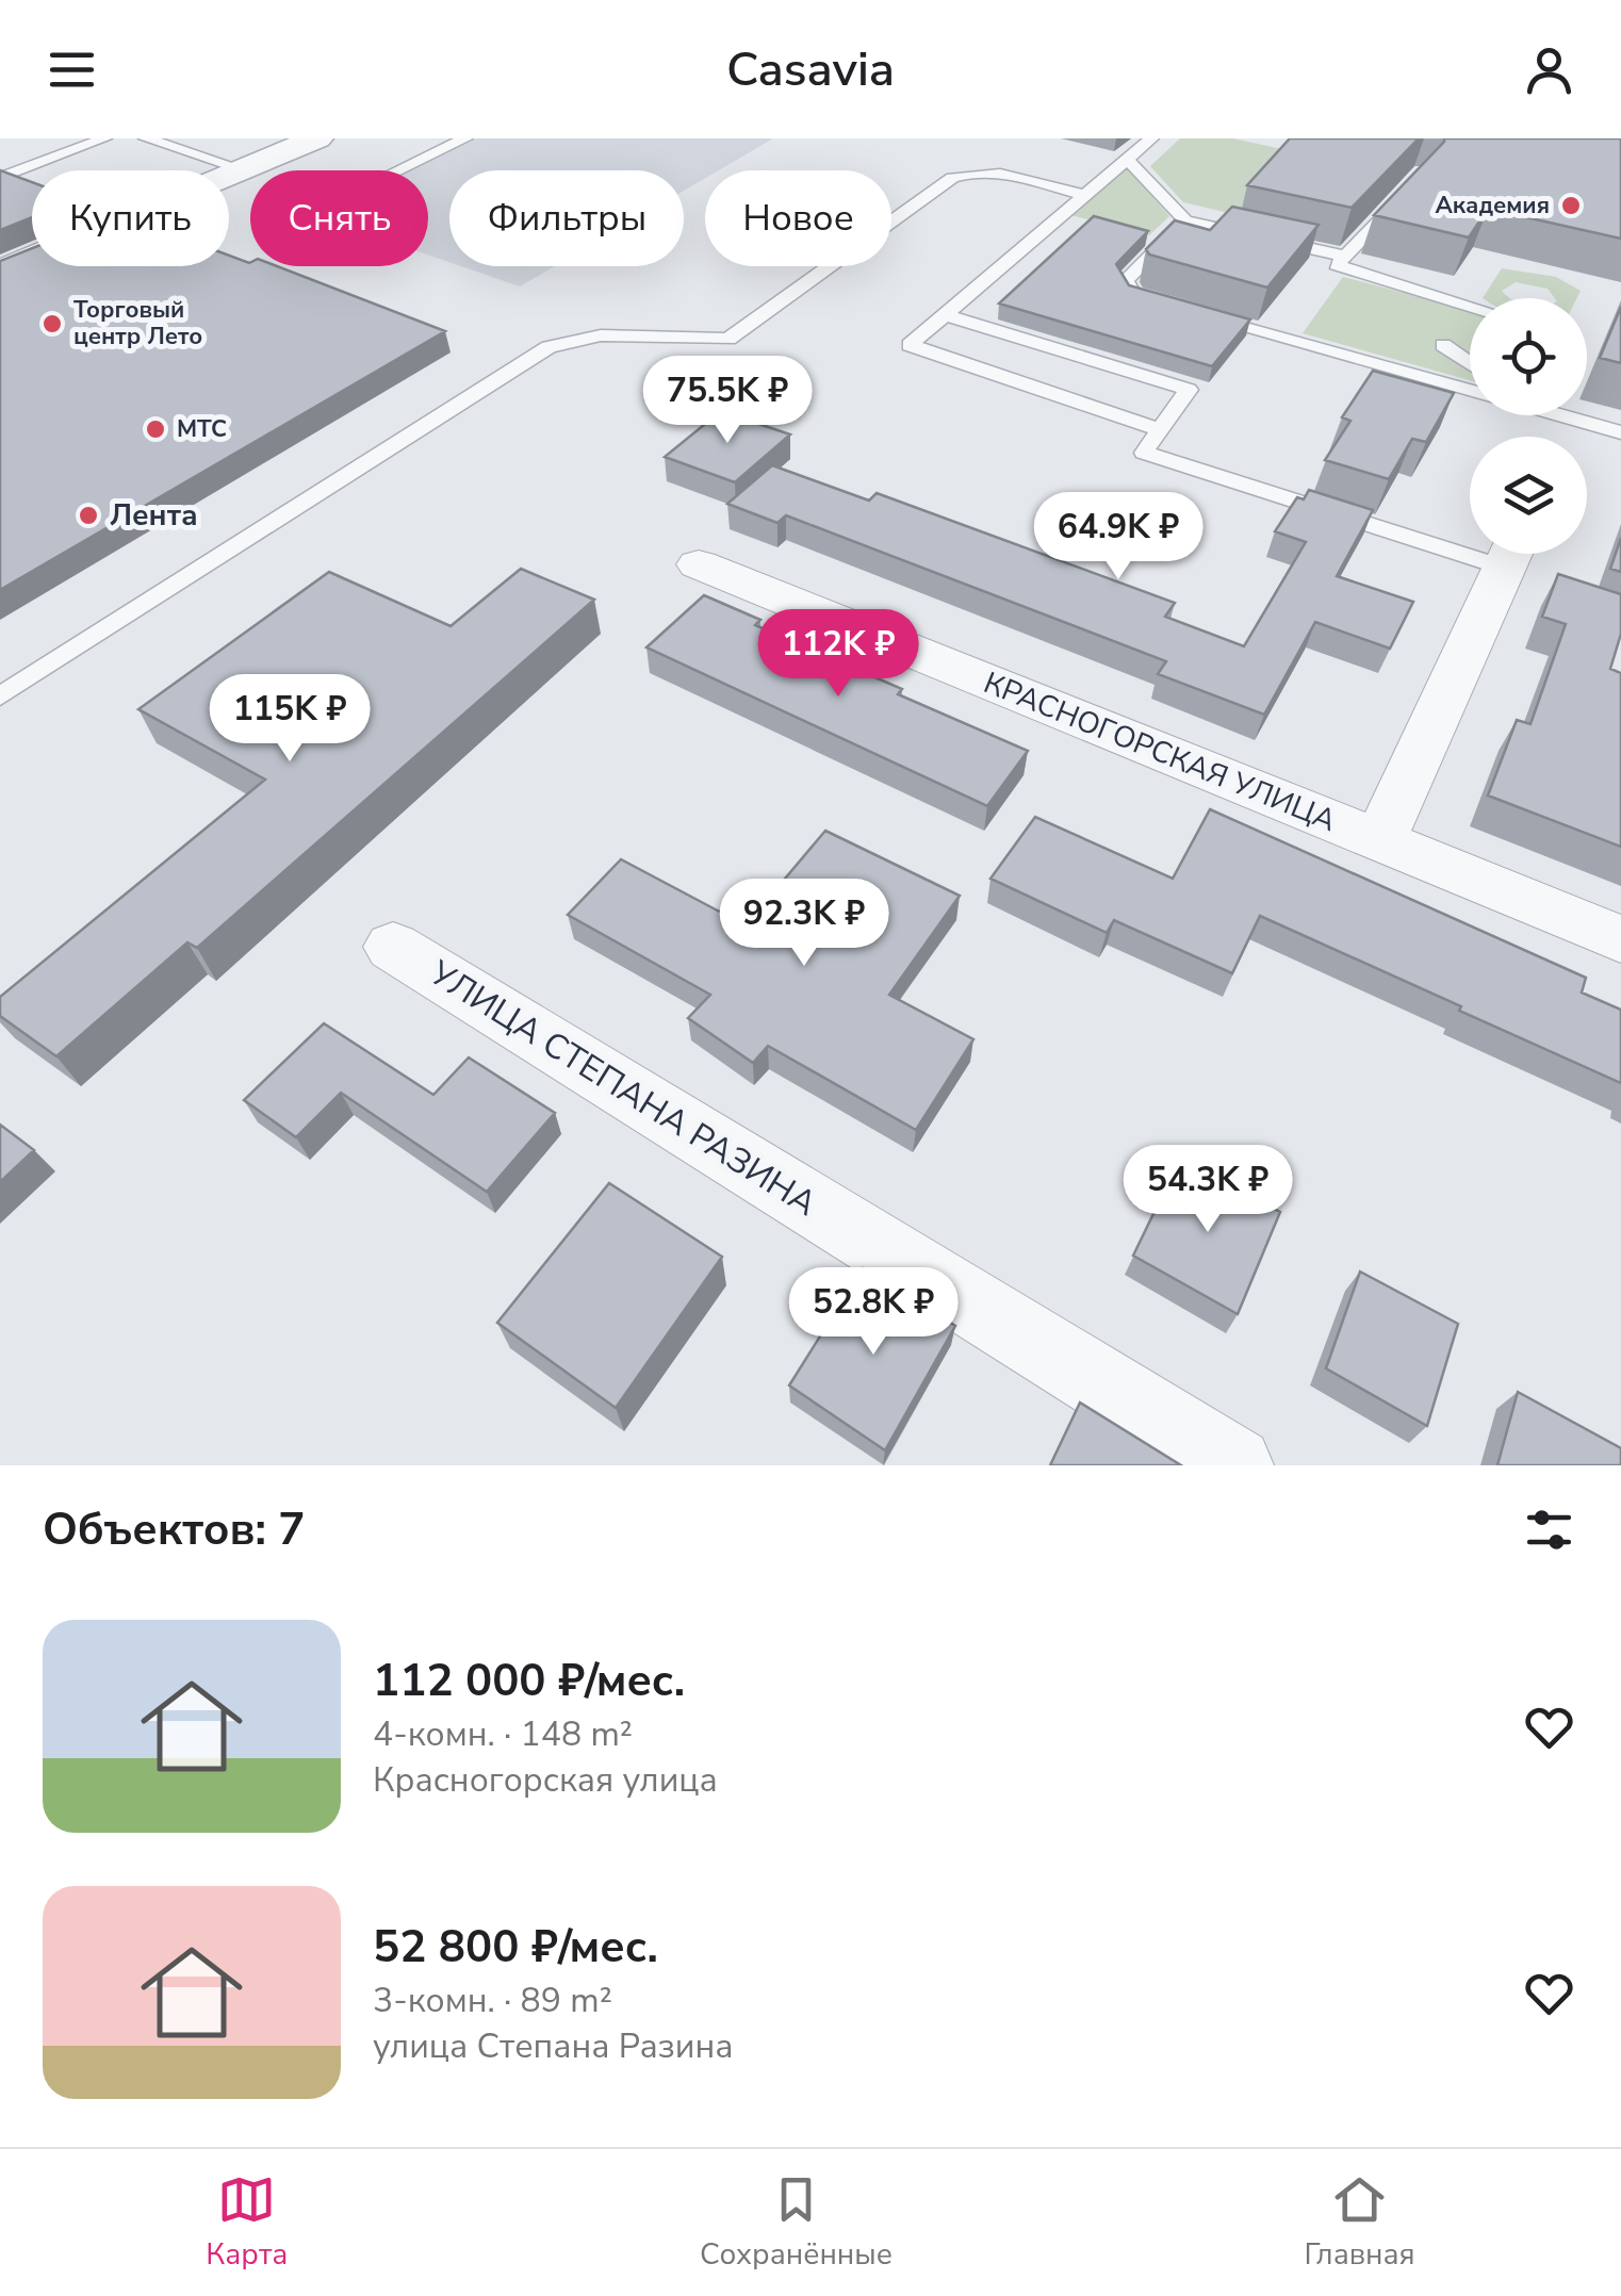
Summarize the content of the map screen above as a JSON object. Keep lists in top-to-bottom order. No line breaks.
{"streets":{"street":["КРАСНОГОРСКАЯ УЛИЦА","УЛИЦА СТЕПАНА РАЗИНА"]},"places":["Академия","Торговый центр Лето","МТС","Лента"],"page":{"header":"Casavia","chip":["Купить","Снять","Фильтры","Новое"],"price":["75.5K ₽","64.9K ₽","112K ₽","115K ₽","92.3K ₽","54.3K ₽","52.8K ₽"],"heading":"Объектов: 7","list":[{"name":"112 000 ₽/мес.","note":"4-комн. · 148 m² · Красногорская улица"},{"name":"52 800 ₽/мес.","note":"3-комн. · 89 m² · улица Степана Разина"}],"tabs":["Карта","Сохранённые","Главная"]}}
